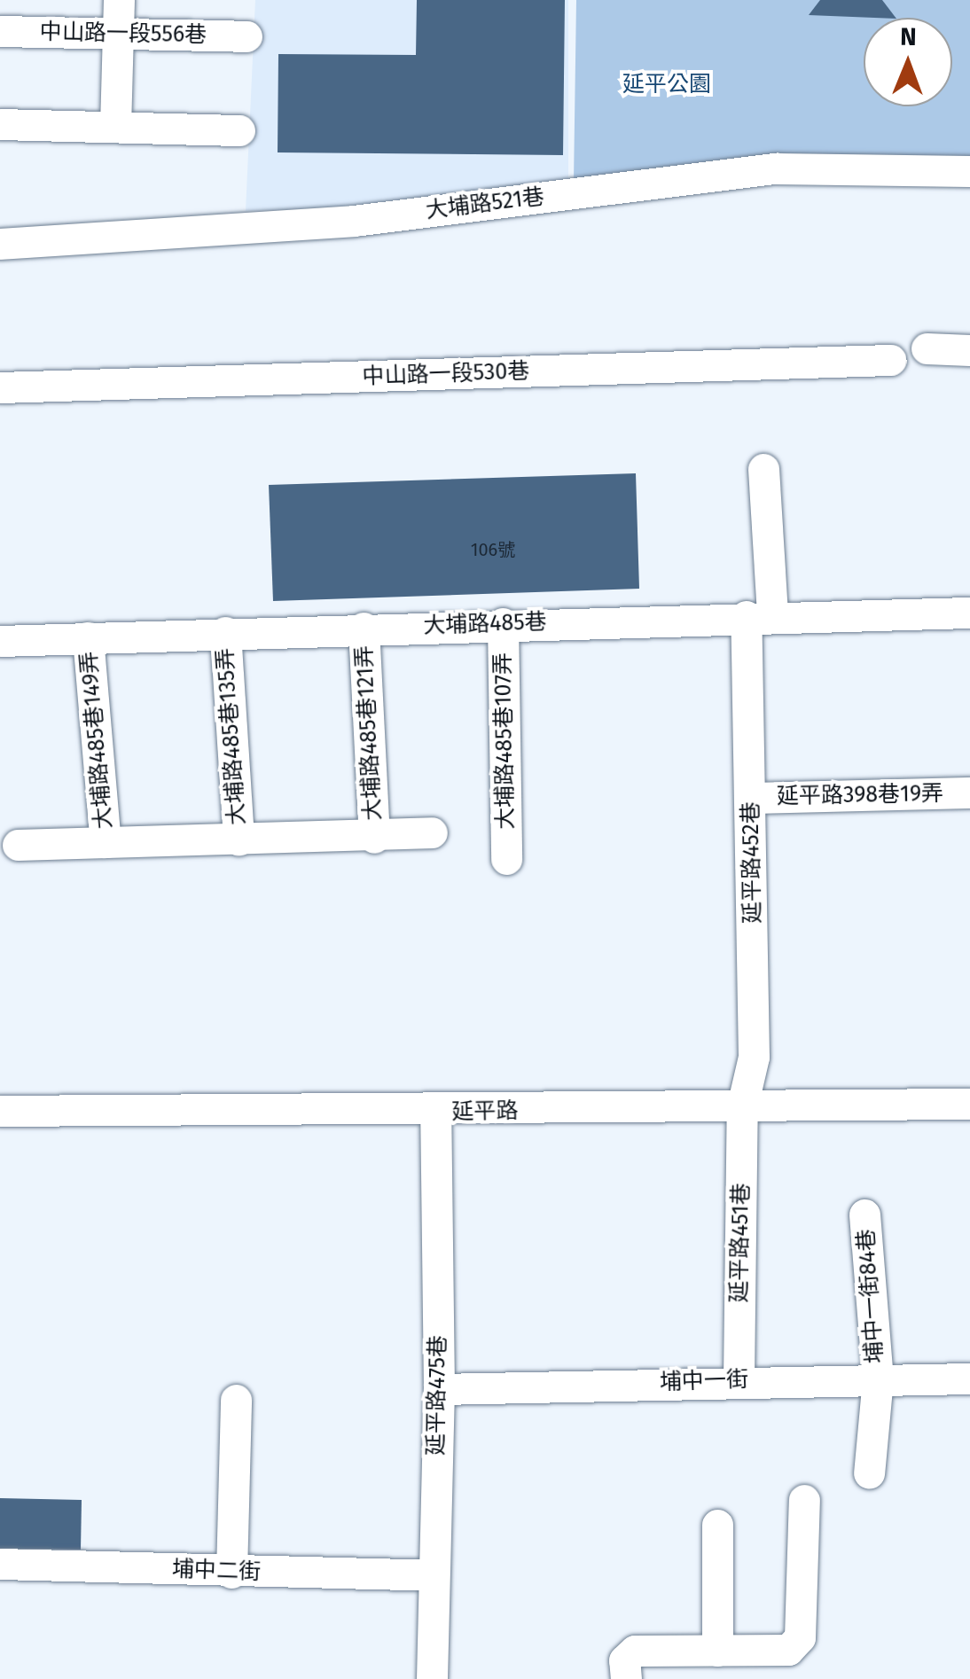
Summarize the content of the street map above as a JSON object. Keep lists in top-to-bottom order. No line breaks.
{"streets":{"street":["中山路一段556巷","大埔路521巷","中山路一段530巷","大埔路485巷","大埔路485巷121弄","大埔路485巷135弄","大埔路485巷149弄","大埔路485巷107弄","延平路398巷19弄","延平路452巷","延平路","延平路451巷","埔中一街84巷","埔中一街","延平路475巷","埔中二街"]},"crossings":[["大埔路485巷","大埔路485巷121弄"],["大埔路485巷","大埔路485巷135弄"],["大埔路485巷","大埔路485巷149弄"],["大埔路485巷","大埔路485巷107弄"],["大埔路485巷","延平路452巷"],["延平路398巷19弄","延平路452巷"],["延平路452巷","延平路"],["延平路452巷","延平路451巷"],["延平路","延平路451巷"],["延平路","延平路475巷"],["延平路451巷","埔中一街"],["埔中一街84巷","埔中一街"],["埔中一街","延平路475巷"],["延平路475巷","埔中二街"]],"parks":["延平公園"],"house_numbers":["106號"],"north":"top"}
